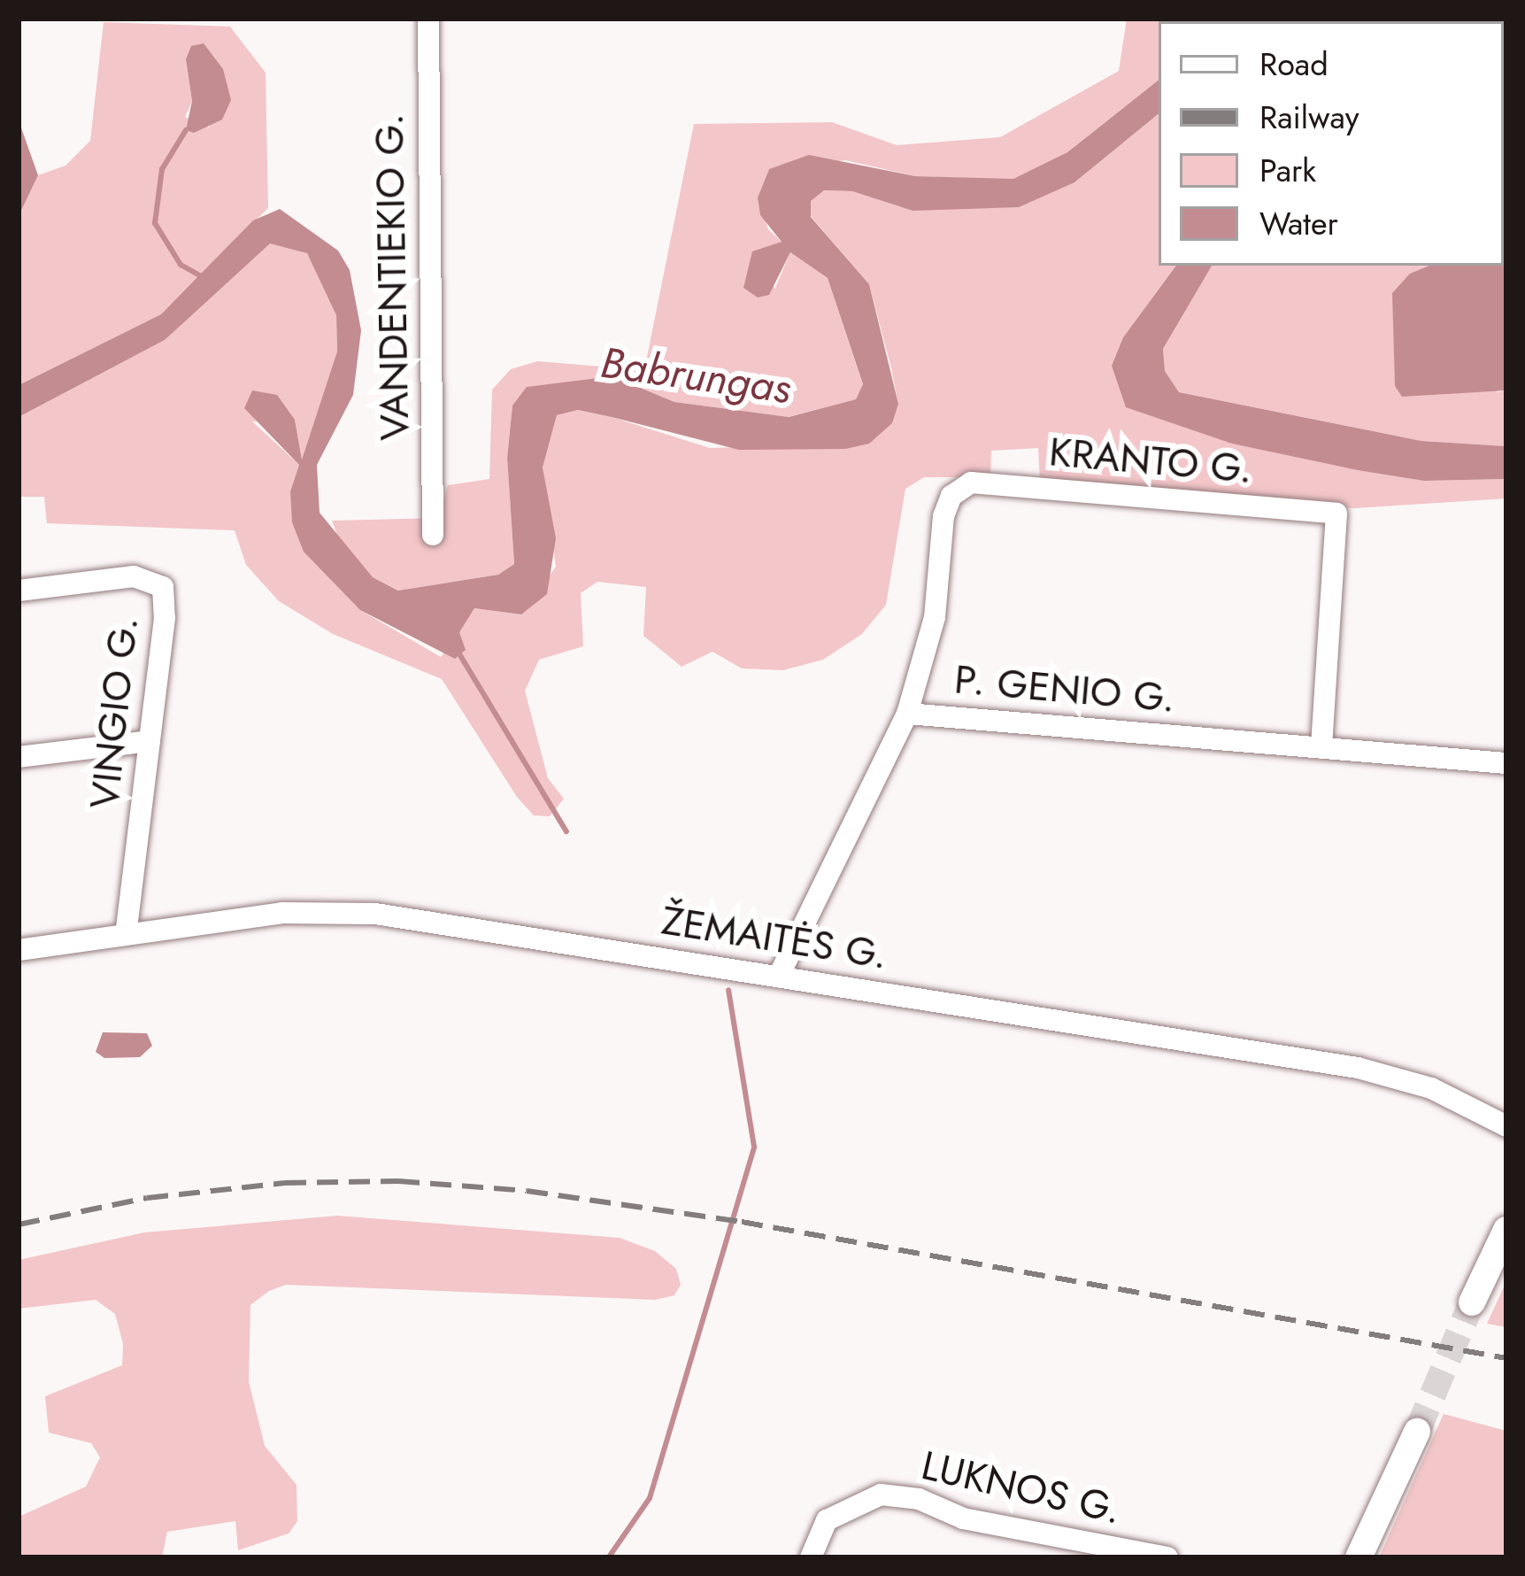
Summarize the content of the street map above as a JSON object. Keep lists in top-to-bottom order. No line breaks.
{"streets":{"street":["VANDENTIEKIO G.","KRANTO G.","P. GENIO G.","VINGIO G.","ŽEMAITĖS G.","LUKNOS G."]},"crossings":[["KRANTO G.","P. GENIO G."],["P. GENIO G.","ŽEMAITĖS G."],["VINGIO G.","ŽEMAITĖS G."]],"water":["Babrungas"],"legend":["Road","Railway","Park","Water"]}
